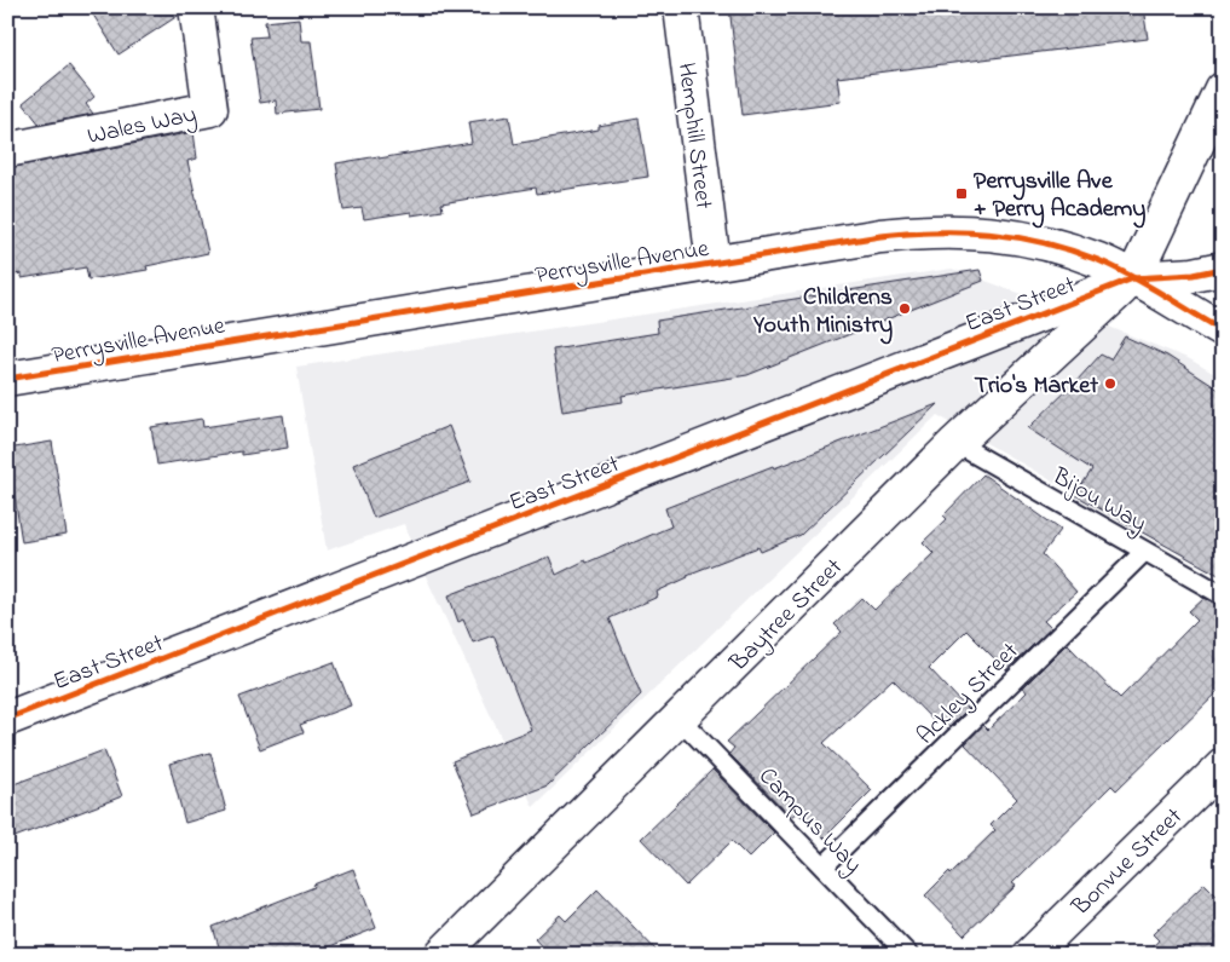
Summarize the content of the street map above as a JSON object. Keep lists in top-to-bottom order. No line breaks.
{"streets":{"street":["Wales Way","Hemphill Street","Perrysville Avenue","East Street","Baytree Street","Bonvue Street"],"lane":["Bijou Way","Ackley Street","Campus Way"]},"crossings":[["Hemphill Street","Perrysville Avenue"],["Perrysville Avenue","East Street"],["Perrysville Avenue","Baytree Street"],["East Street","Baytree Street"],["Bijou Way","Baytree Street"],["Bijou Way","Ackley Street"],["Baytree Street","Campus Way"],["Ackley Street","Campus Way"]],"places":{"transit":["Perrysville Ave + Perry Academy"],"other":["Childrens Youth Ministry","Trio's Market"]}}
